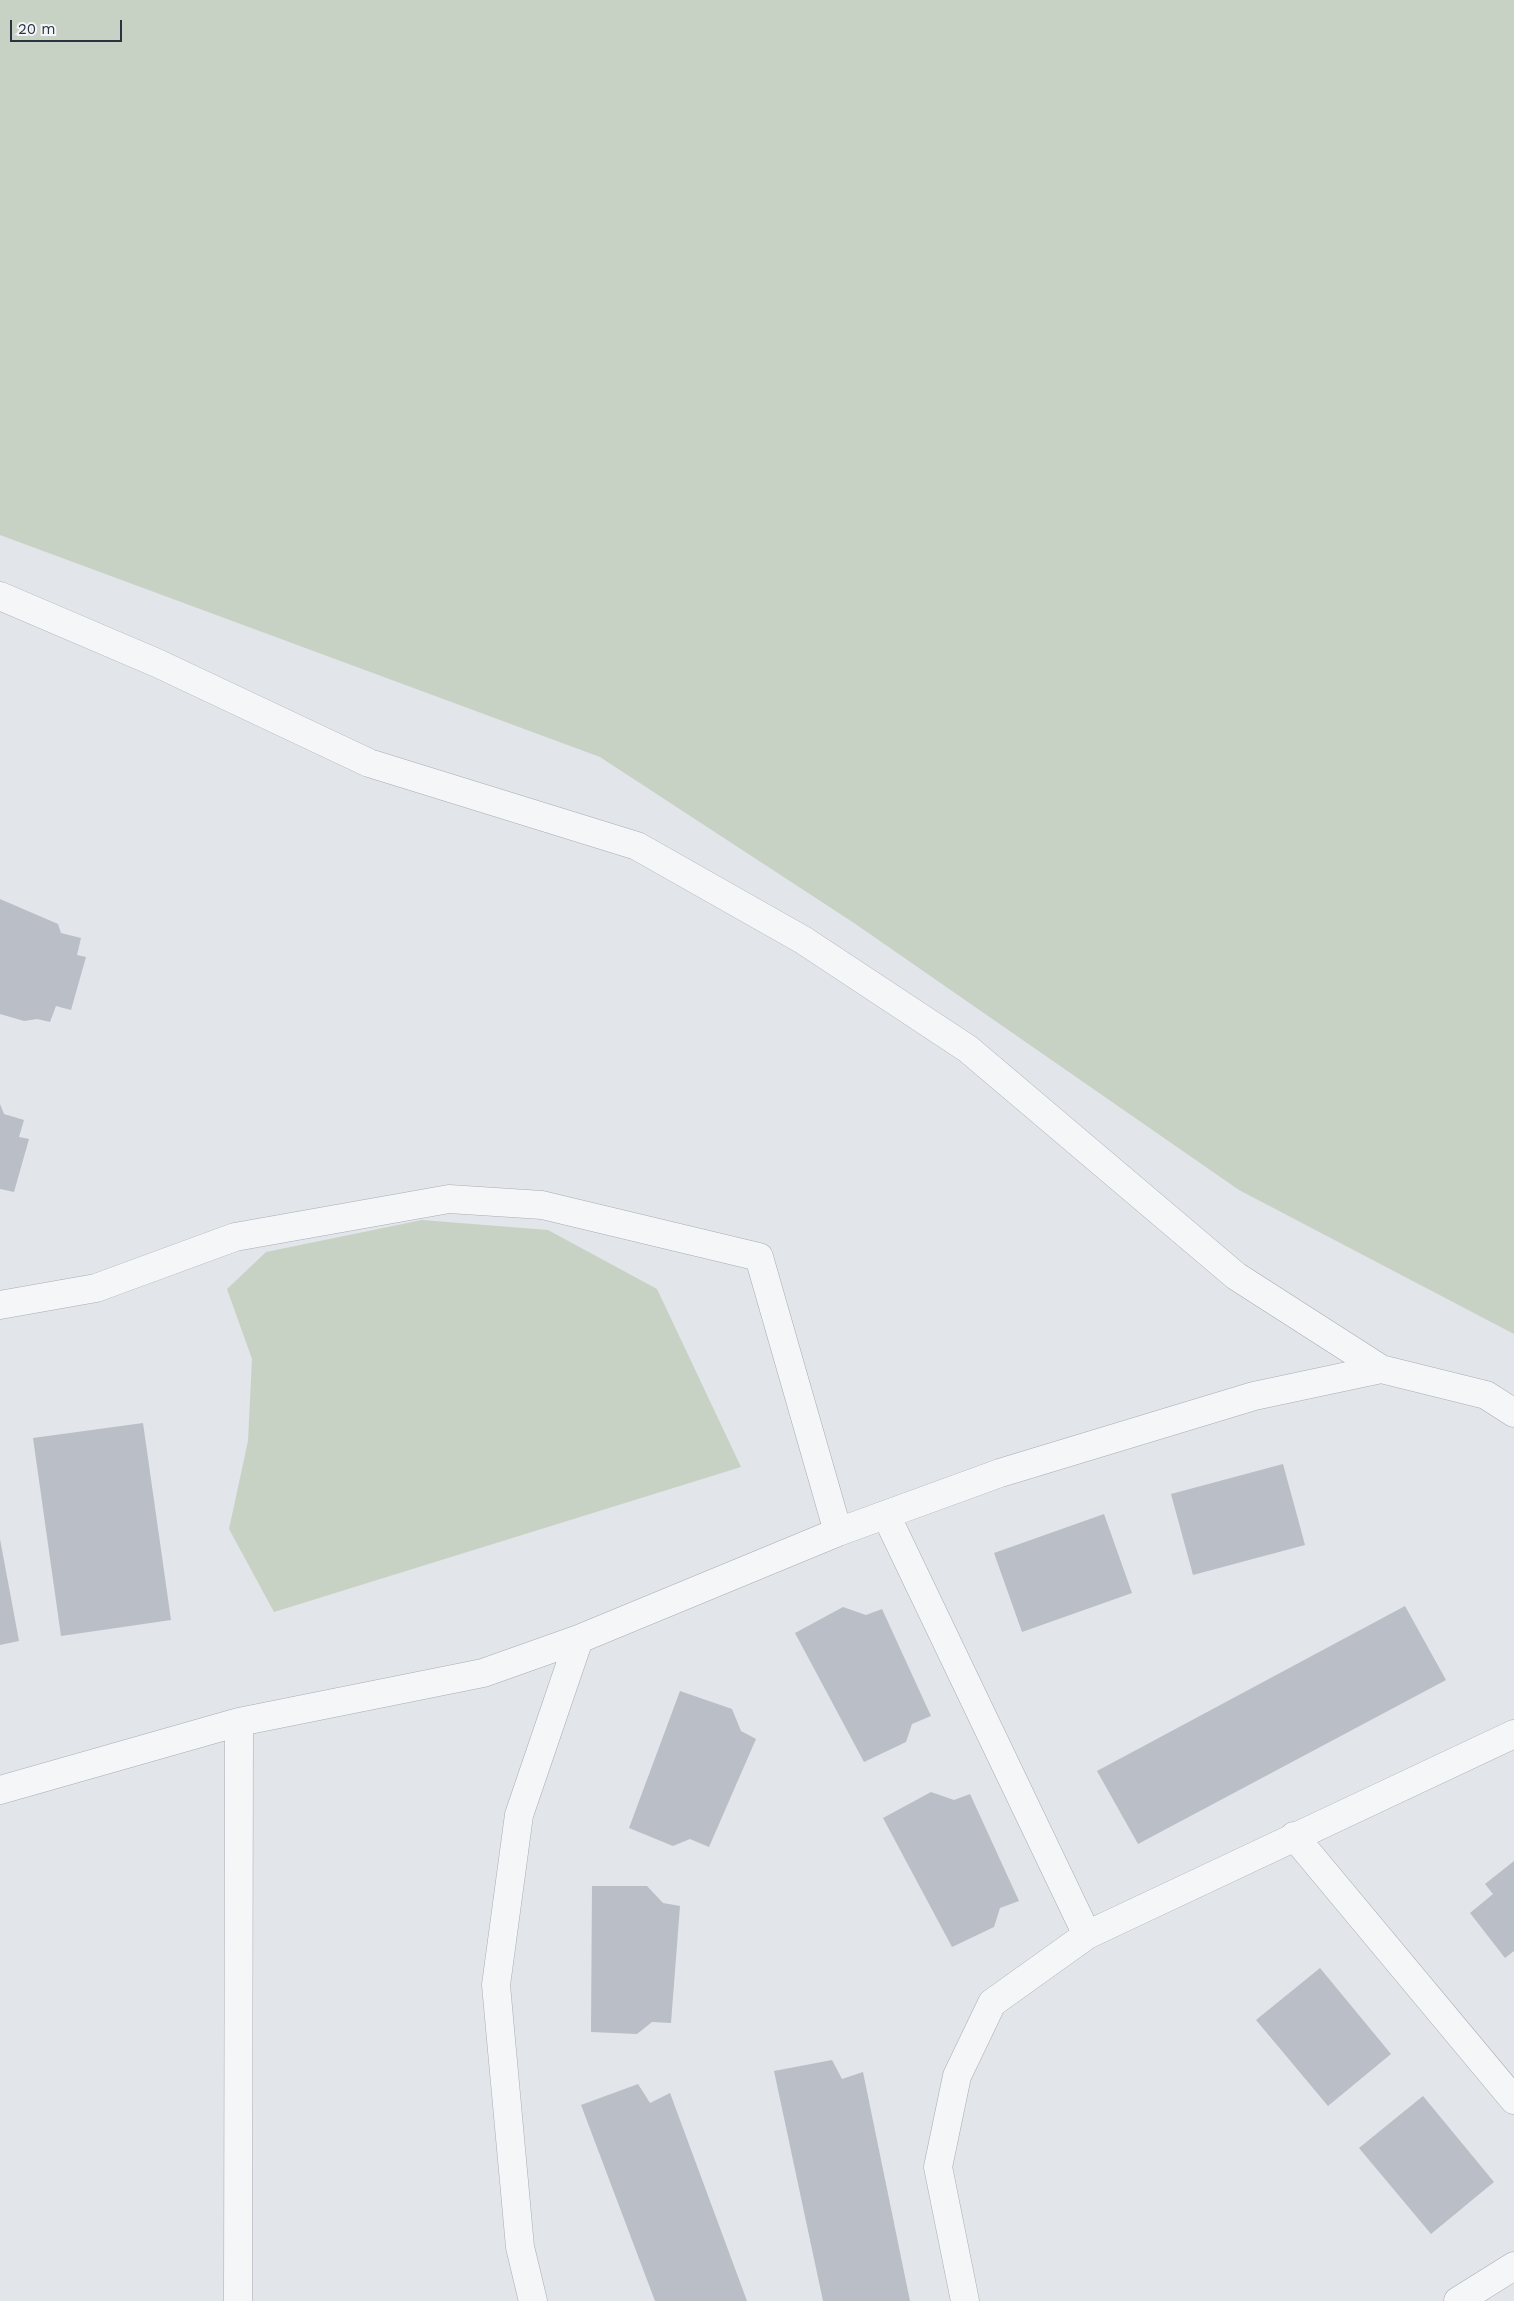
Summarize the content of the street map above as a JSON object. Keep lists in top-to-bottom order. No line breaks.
{"scale_bar":"20 m"}
